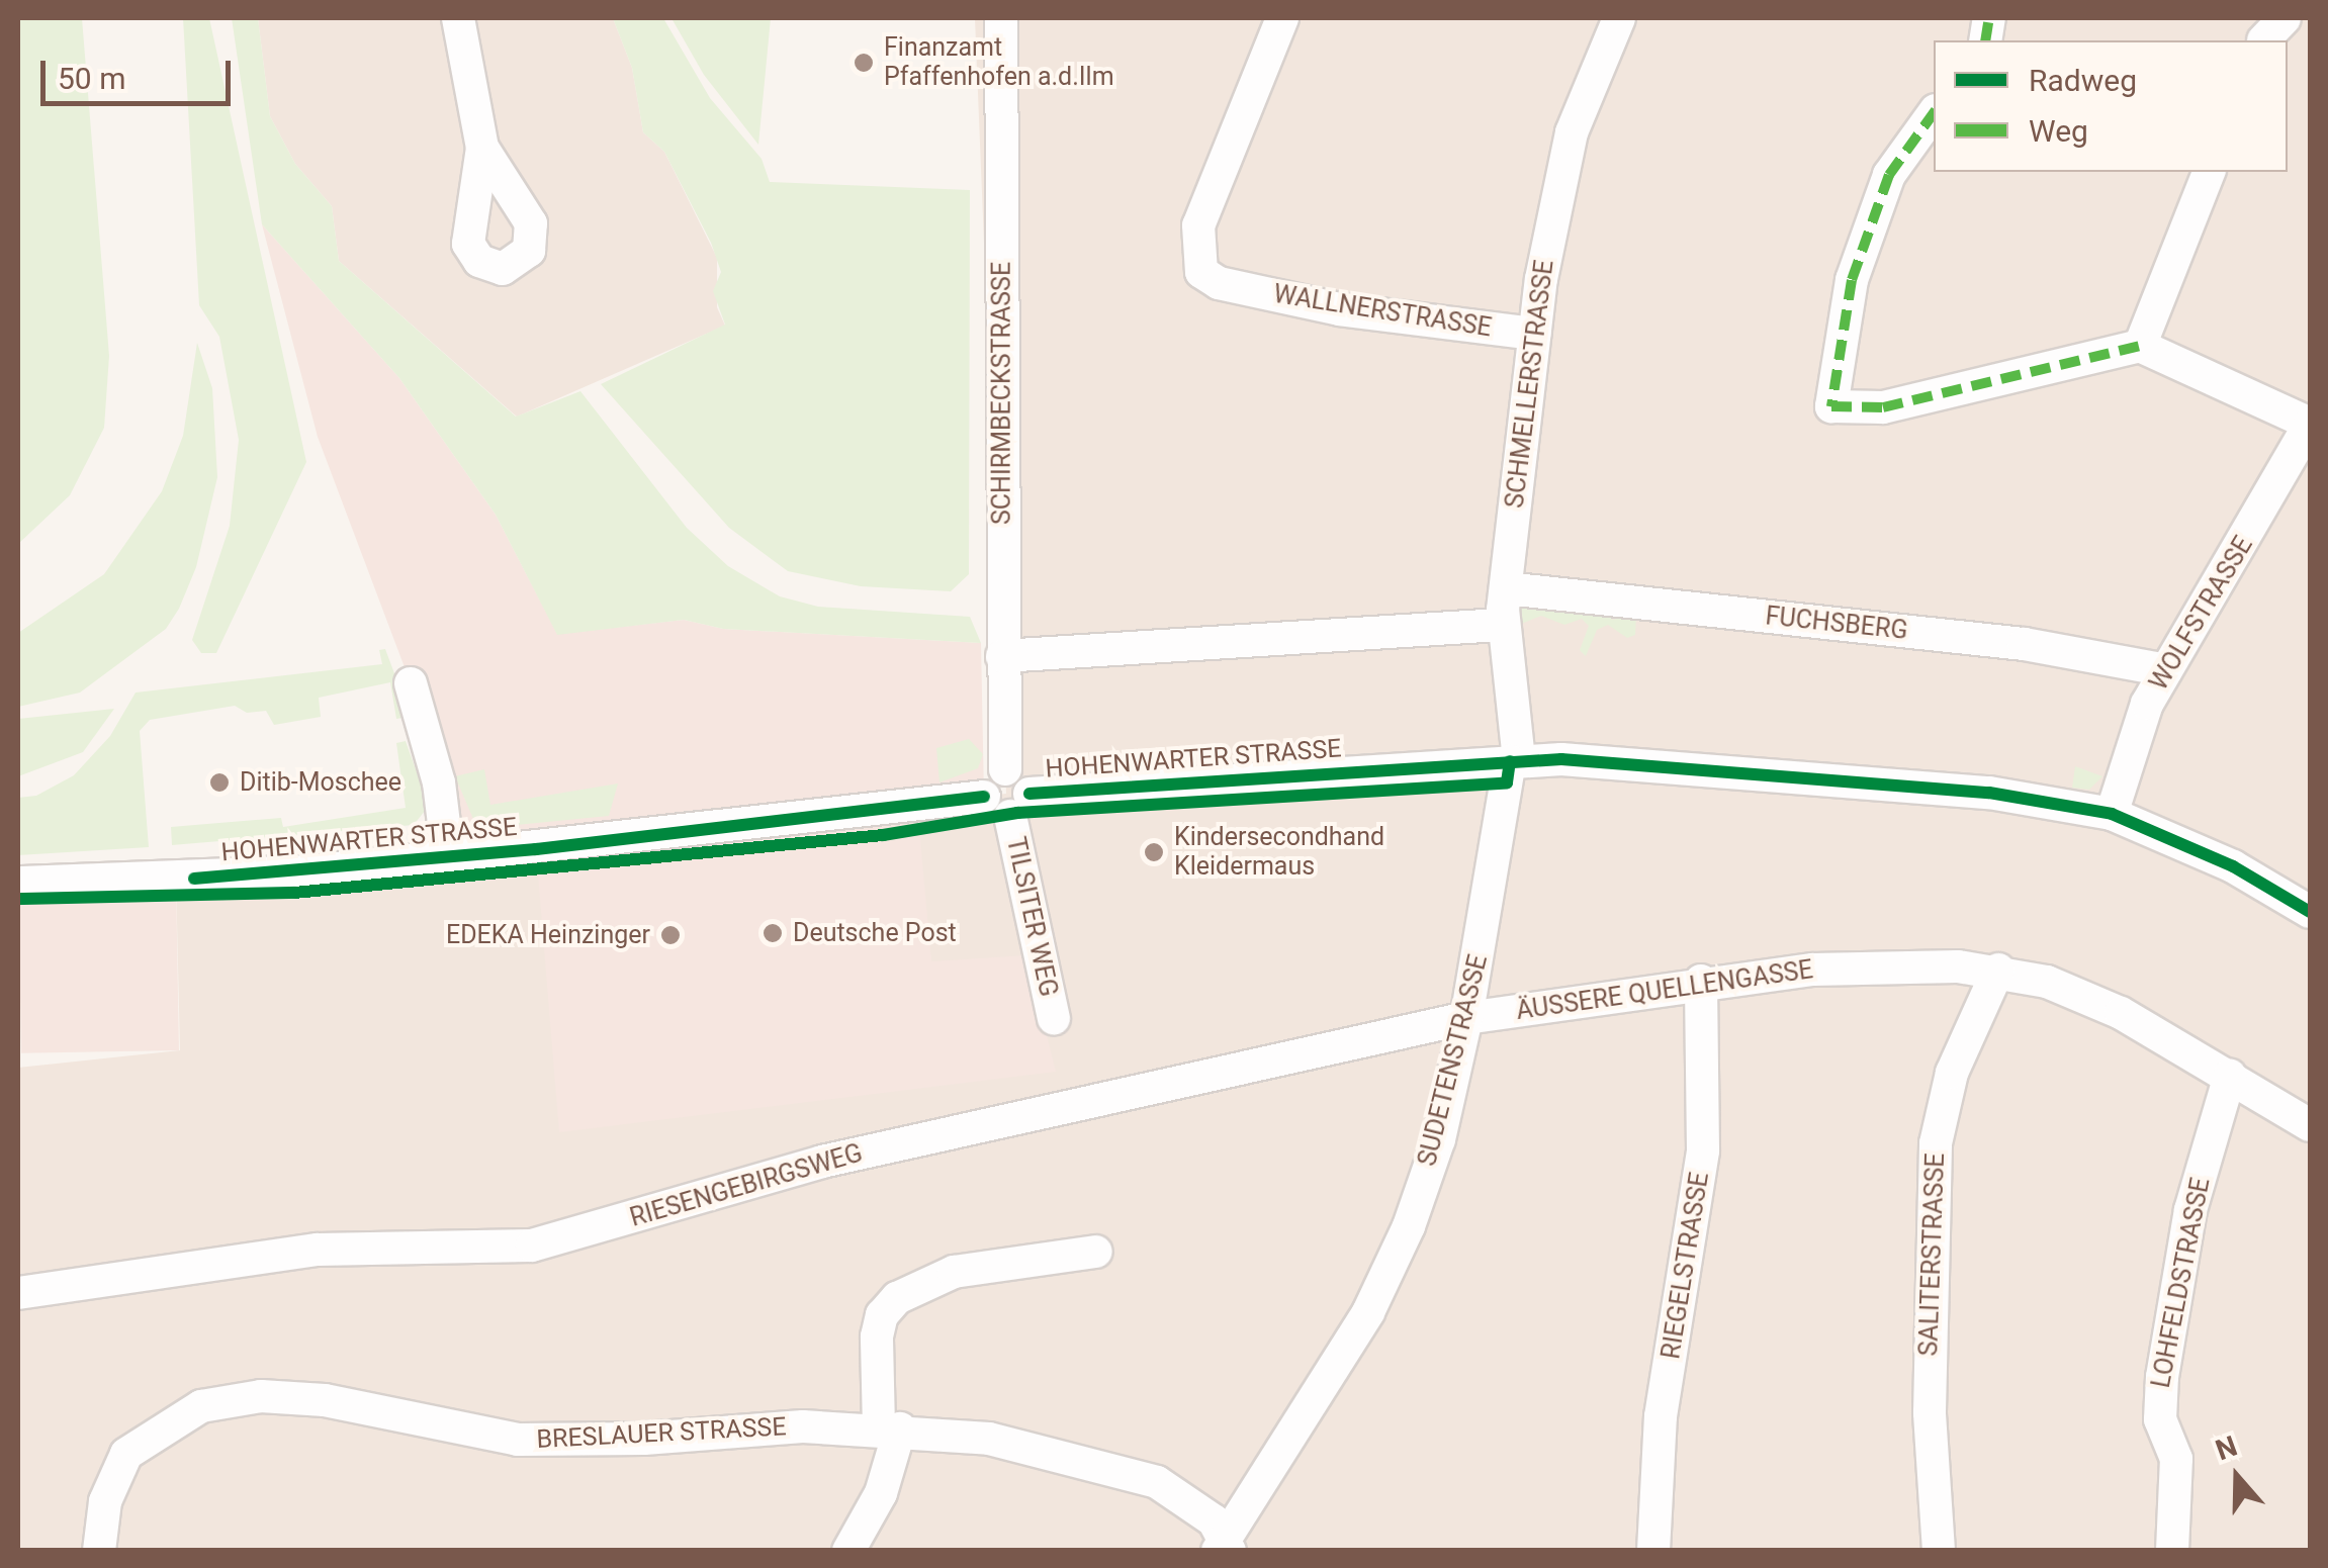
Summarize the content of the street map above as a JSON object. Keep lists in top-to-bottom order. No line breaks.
{"streets":{"street":["WALLNERSTRASSE","SCHMELLERSTRASSE","SCHIRMBECKSTRASSE","WOLFSTRASSE","FUCHSBERG","HOHENWARTER STRASSE","TILSITER WEG","ÄUSSERE QUELLENGASSE","SUDETENSTRASSE","RIESENGEBIRGSWEG","SALITERSTRASSE","RIEGELSTRASSE","LOHFELDSTRASSE","BRESLAUER STRASSE"]},"crossings":[["WALLNERSTRASSE","SCHMELLERSTRASSE"],["SCHMELLERSTRASSE","FUCHSBERG"],["SCHMELLERSTRASSE","HOHENWARTER STRASSE"],["SCHMELLERSTRASSE","SUDETENSTRASSE"],["SCHIRMBECKSTRASSE","HOHENWARTER STRASSE"],["SCHIRMBECKSTRASSE","TILSITER WEG"],["WOLFSTRASSE","FUCHSBERG"],["WOLFSTRASSE","HOHENWARTER STRASSE"],["HOHENWARTER STRASSE","TILSITER WEG"],["HOHENWARTER STRASSE","SUDETENSTRASSE"],["ÄUSSERE QUELLENGASSE","SUDETENSTRASSE"],["ÄUSSERE QUELLENGASSE","RIESENGEBIRGSWEG"],["ÄUSSERE QUELLENGASSE","SALITERSTRASSE"],["ÄUSSERE QUELLENGASSE","RIEGELSTRASSE"],["ÄUSSERE QUELLENGASSE","LOHFELDSTRASSE"],["SUDETENSTRASSE","RIESENGEBIRGSWEG"],["SUDETENSTRASSE","BRESLAUER STRASSE"]],"places":["Finanzamt Pfaffenhofen a.d.Ilm","Ditib-Moschee","Kindersecondhand Kleidermaus","Deutsche Post","EDEKA Heinzinger"],"legend":["Radweg","Weg"],"scale_bar":"50 m","north":"top"}
